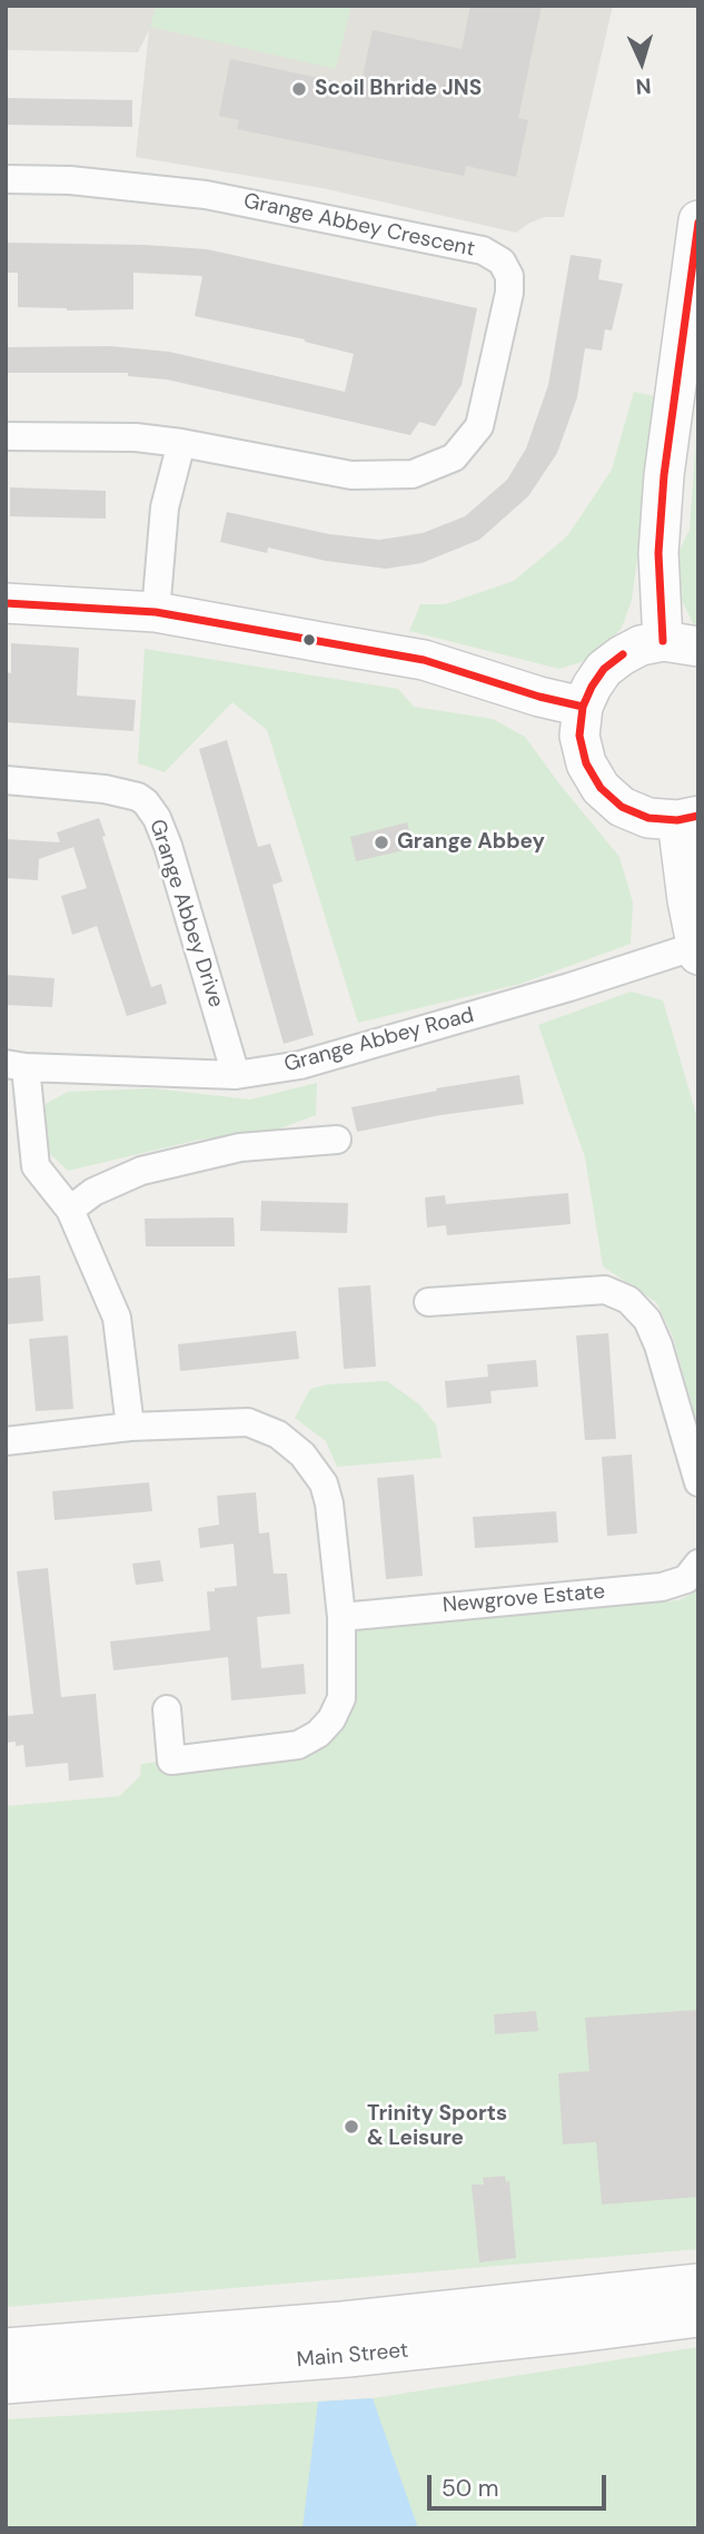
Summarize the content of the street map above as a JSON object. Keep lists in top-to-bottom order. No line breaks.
{"streets":{"street":["Grange Abbey Crescent","Grange Abbey Drive","Grange Abbey Road","Newgrove Estate","Main Street"]},"crossings":[["Grange Abbey Drive","Grange Abbey Road"]],"places":["Scoil Bhride JNS","Grange Abbey","Trinity Sports & Leisure"],"scale_bar":"50 m","north":"bottom"}
